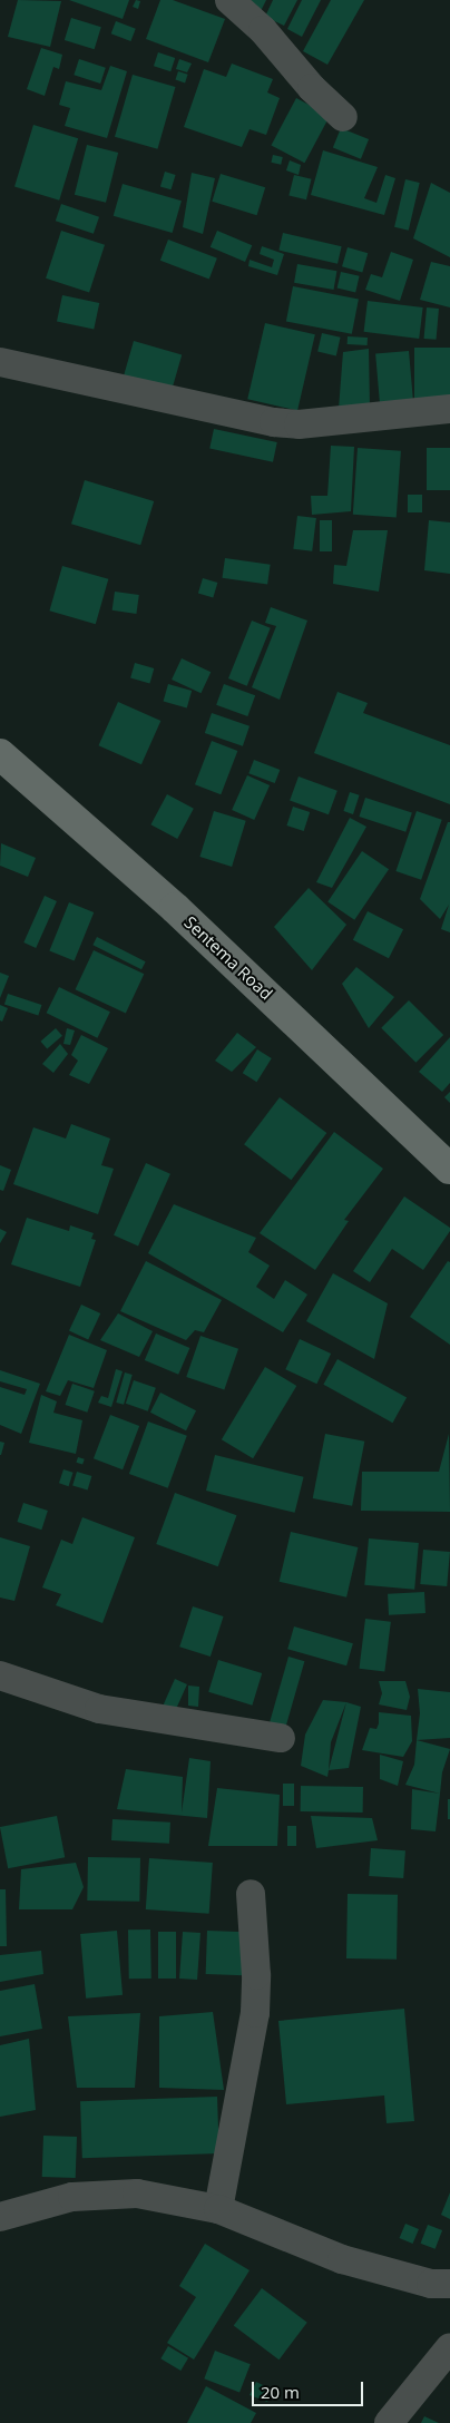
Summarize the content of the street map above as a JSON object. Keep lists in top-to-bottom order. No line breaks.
{"streets":{"main road":["Sentema Road"]},"scale_bar":"20 m"}
